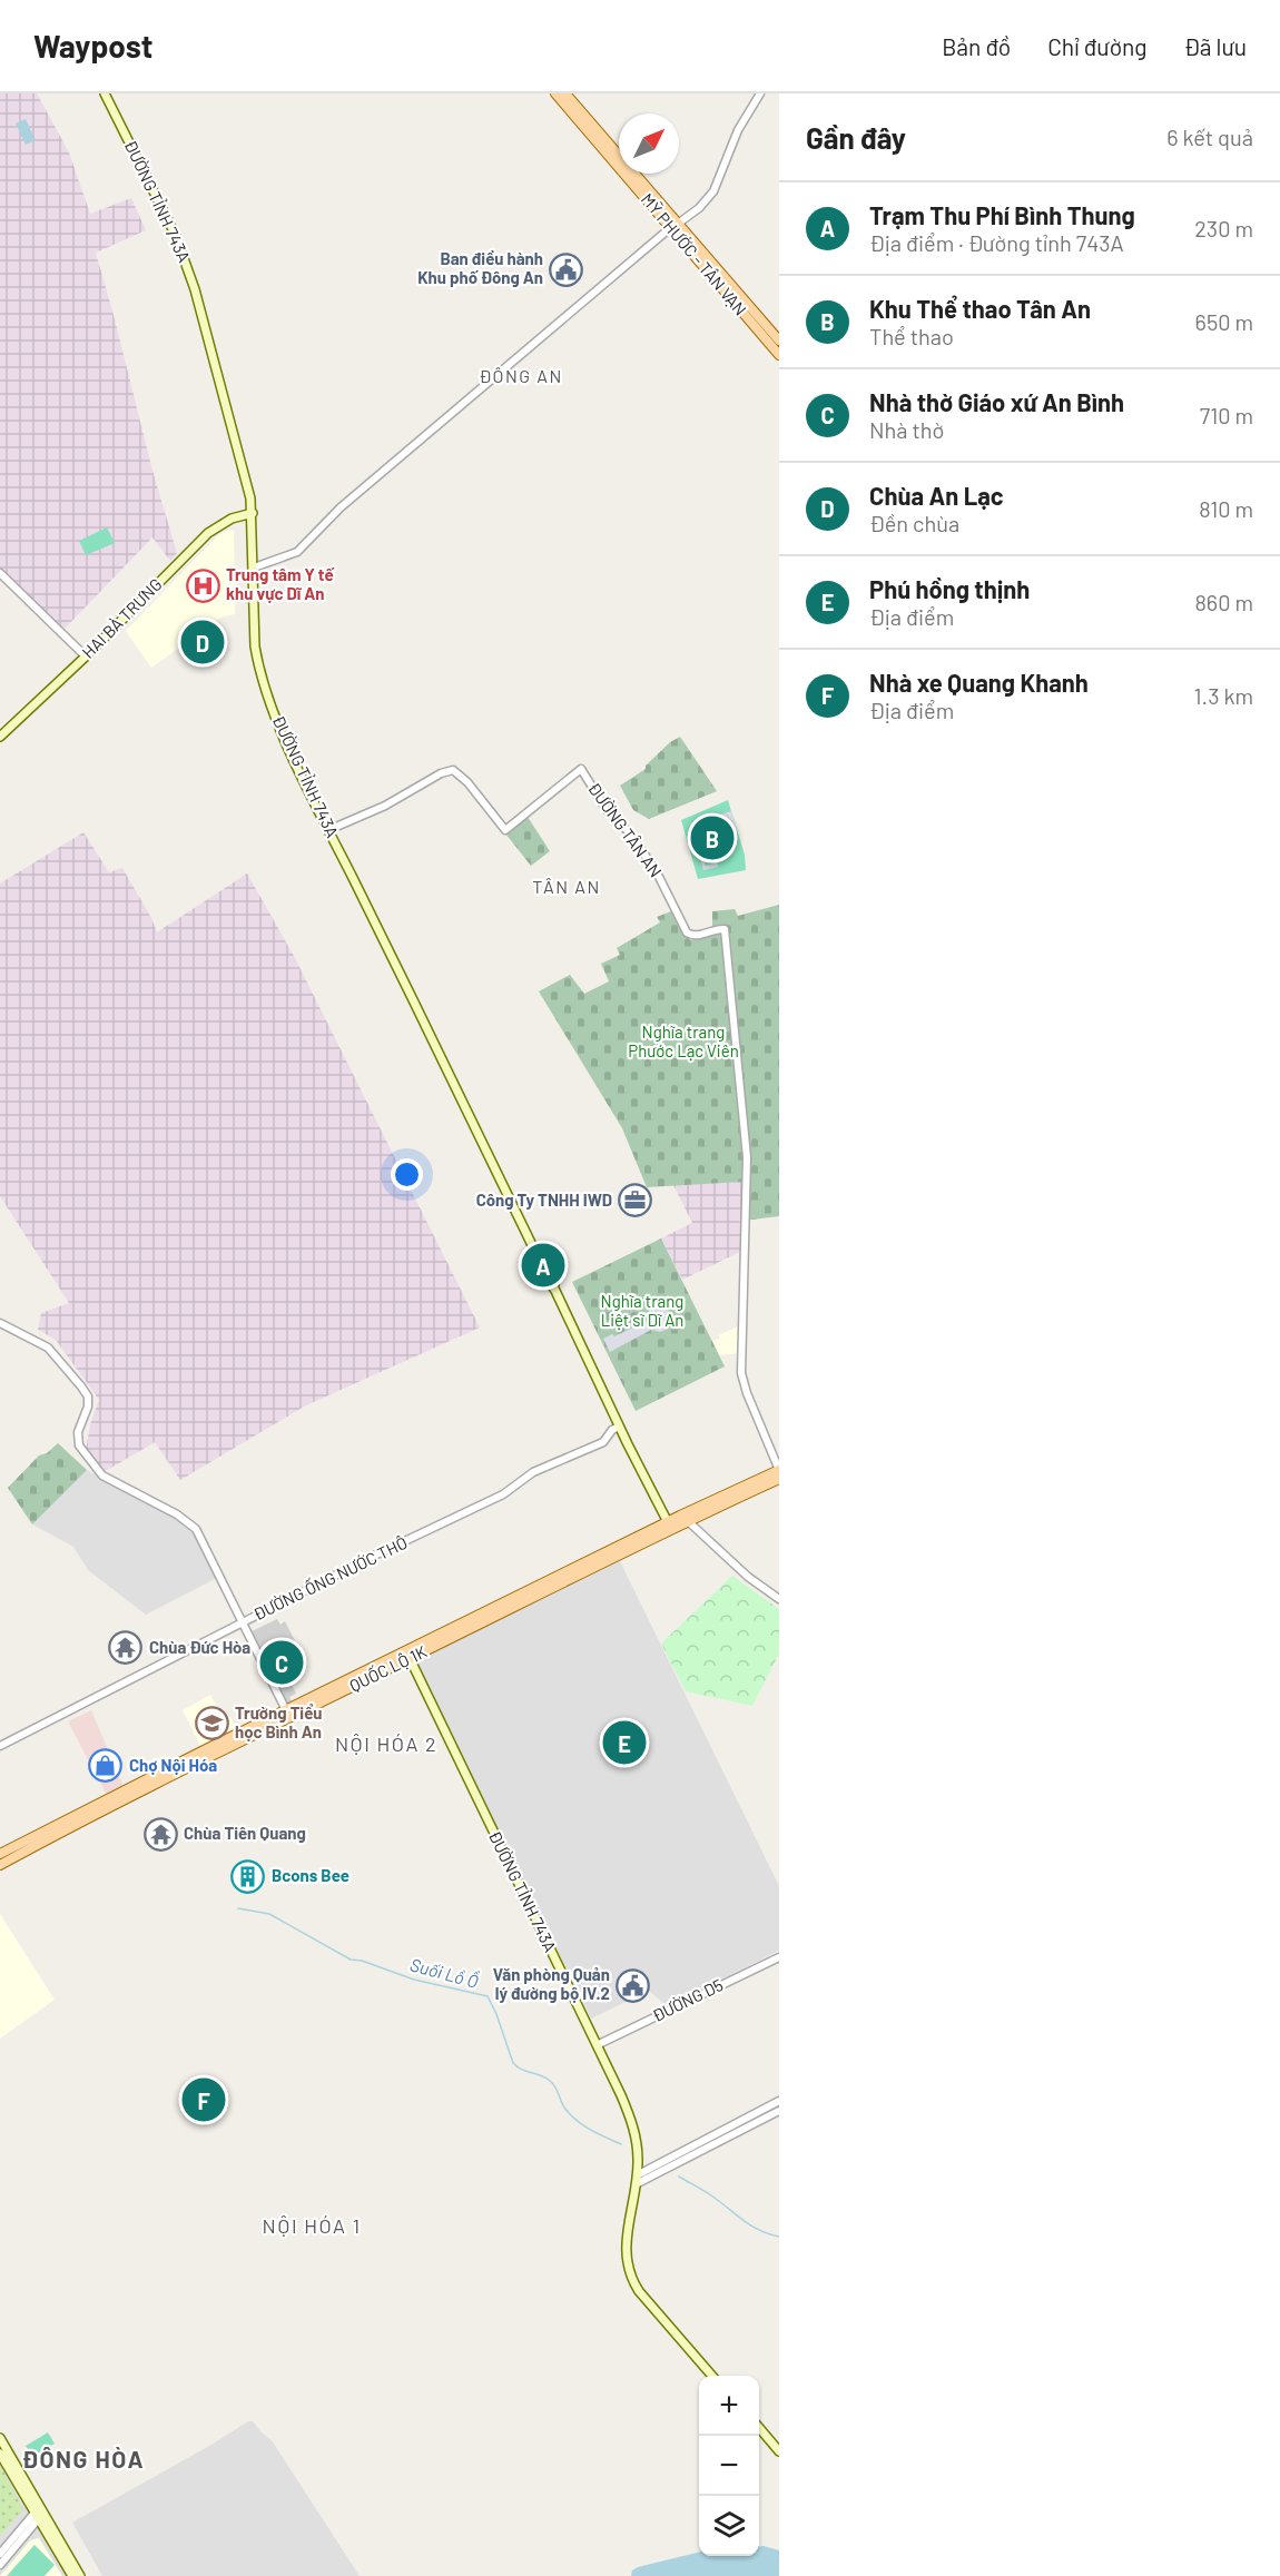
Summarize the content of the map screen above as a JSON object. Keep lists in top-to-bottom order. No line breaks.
{"streets":{"main road":["ĐƯỜNG TỈNH 743A","MỸ PHƯỚC - TÂN VẠN","HAI BÀ TRƯNG","QUỐC LỘ 1K"],"street":["ĐƯỜNG TÂN AN","ĐƯỜNG ỐNG NƯỚC THÔ","ĐƯỜNG D5"]},"crossings":[["ĐƯỜNG TỈNH 743A","HAI BÀ TRƯNG"],["ĐƯỜNG TỈNH 743A","ĐƯỜNG TÂN AN"],["ĐƯỜNG TỈNH 743A","ĐƯỜNG ỐNG NƯỚC THÔ"],["ĐƯỜNG TỈNH 743A","QUỐC LỘ 1K"],["ĐƯỜNG TỈNH 743A","ĐƯỜNG D5"],["ĐƯỜNG TÂN AN","QUỐC LỘ 1K"]],"districts":["ĐÔNG AN","TÂN AN","NỘI HÓA 2","NỘI HÓA 1","ĐÔNG HÒA"],"water":["Suối Lồ Ồ"],"parks":["Nghĩa trang Phước Lạc Viên","Nghĩa trang Liệt sĩ Dĩ An"],"places":{"public building":["Ban điều hành Khu phố Đông An","Văn phòng Quản lý đường bộ IV.2"],"hospital":["Trung tâm Y tế khu vực Dĩ An"],"office":["Công Ty TNHH IWD"],"temple":["Chùa Đức Hòa","Chùa Tiên Quang"],"school or university":["Trường Tiểu học Bình An"],"shop":["Chợ Nội Hóa"],"building":["Bcons Bee"]},"north":"top right","page":{"header":"Waypost","nav":["Bản đồ","Chỉ đường","Đã lưu"],"heading":["Gần đây","6 kết quả"],"list":[{"mark":"A","name":"Trạm Thu Phí Bình Thung","note":"Địa điểm · Đường tỉnh 743A","value":"230 m"},{"mark":"B","name":"Khu Thể thao Tân An","note":"Thể thao","value":"650 m"},{"mark":"C","name":"Nhà thờ Giáo xứ An Bình","note":"Nhà thờ","value":"710 m"},{"mark":"D","name":"Chùa An Lạc","note":"Đền chùa","value":"810 m"},{"mark":"E","name":"Phú hồng thịnh","note":"Địa điểm","value":"860 m"},{"mark":"F","name":"Nhà xe Quang Khanh","note":"Địa điểm","value":"1.3 km"}],"pins":["D","B","A","C","E","F"],"map_buttons":["+","−"]}}
